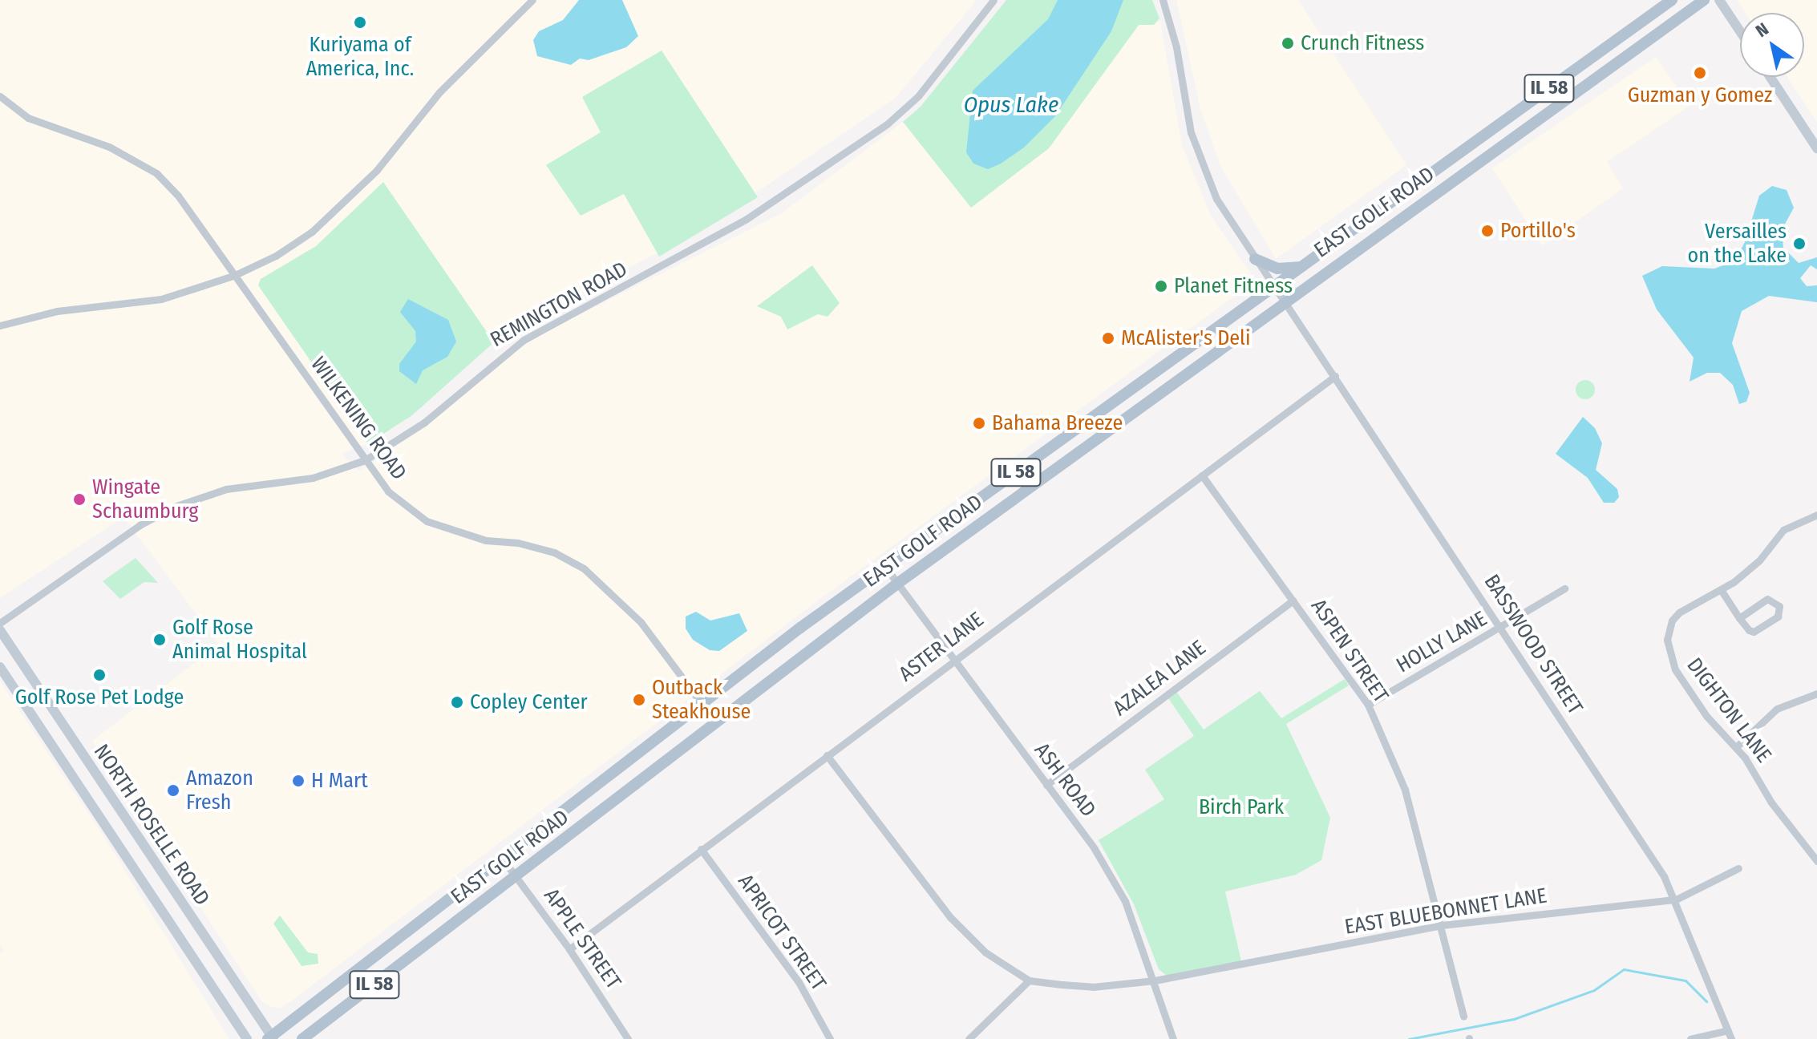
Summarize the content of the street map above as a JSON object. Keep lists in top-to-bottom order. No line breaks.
{"streets":{"main road":["IL 58","EAST GOLF ROAD","NORTH ROSELLE ROAD"],"street":["REMINGTON ROAD","WILKENING ROAD","HOLLY LANE","BASSWOOD STREET","ASTER LANE","ASPEN STREET","AZALEA LANE","DIGHTON LANE","ASH ROAD","EAST BLUEBONNET LANE","APRICOT STREET","APPLE STREET"]},"crossings":[["EAST GOLF ROAD","WILKENING ROAD"],["EAST GOLF ROAD","BASSWOOD STREET"],["EAST GOLF ROAD","ASH ROAD"],["EAST GOLF ROAD","NORTH ROSELLE ROAD"],["EAST GOLF ROAD","APPLE STREET"],["REMINGTON ROAD","WILKENING ROAD"],["HOLLY LANE","BASSWOOD STREET"],["HOLLY LANE","ASPEN STREET"],["BASSWOOD STREET","ASTER LANE"],["BASSWOOD STREET","EAST BLUEBONNET LANE"],["ASTER LANE","ASPEN STREET"],["ASTER LANE","ASH ROAD"],["ASTER LANE","APRICOT STREET"],["ASTER LANE","APPLE STREET"],["ASPEN STREET","AZALEA LANE"],["ASPEN STREET","EAST BLUEBONNET LANE"],["AZALEA LANE","ASH ROAD"],["ASH ROAD","EAST BLUEBONNET LANE"]],"water":["Opus Lake"],"parks":["Birch Park"],"places":["Kuriyama of America, Inc.","Crunch Fitness","Guzman y Gomez","Portillo's","Versailles on the Lake","Planet Fitness","McAlister's Deli","Bahama Breeze","Wingate Schaumburg","Golf Rose Animal Hospital","Golf Rose Pet Lodge","Outback Steakhouse","Copley Center","H Mart","Amazon Fresh"],"north":"top left"}
